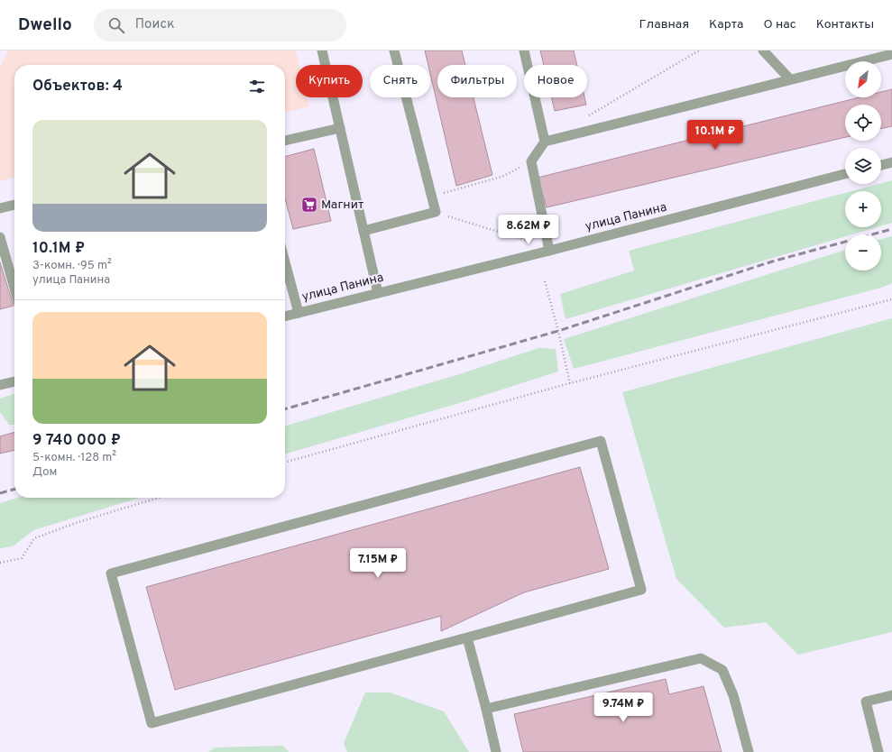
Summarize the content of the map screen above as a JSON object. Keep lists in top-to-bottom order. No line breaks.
{"streets":{"street":["улица Панина"]},"places":{"supermarket":["Магнит"]},"north":"bottom left","page":{"header":"Dwello","search":"Поиск","nav":["Главная","Карта","О нас","Контакты"],"map_buttons":["+","−"],"chip":["Купить","Снять","Фильтры","Новое"],"heading":"Объектов: 4","list":[{"name":"10.1M ₽","note":"3-комн. · 95 m² · улица Панина"},{"name":"9 740 000 ₽","note":"5-комн. · 128 m² · Дом"}],"price":["10.1M ₽","8.62M ₽","7.15M ₽","9.74M ₽"]}}
